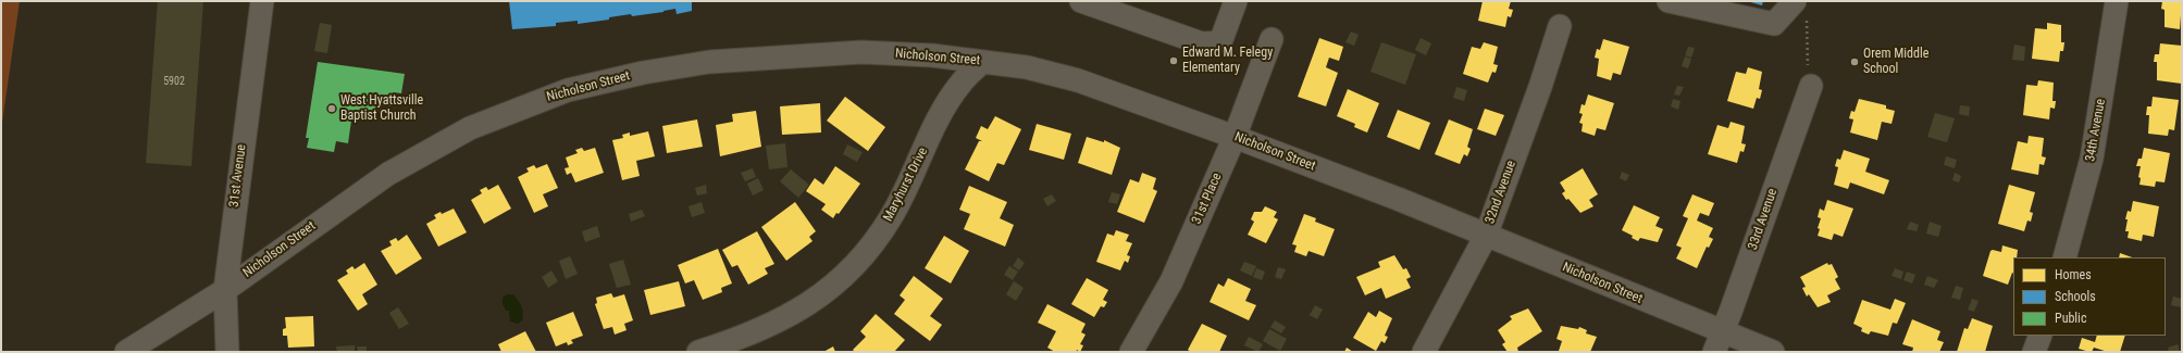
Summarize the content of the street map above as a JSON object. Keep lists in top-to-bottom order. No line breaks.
{"streets":{"street":["Nicholson Street","34th Avenue","31st Avenue","Maryhurst Drive","32nd Avenue","31st Place","33rd Avenue"]},"crossings":[["Nicholson Street","31st Avenue"],["Nicholson Street","Maryhurst Drive"],["Nicholson Street","32nd Avenue"],["Nicholson Street","31st Place"],["Nicholson Street","33rd Avenue"]],"places":["Edward M. Felegy Elementary","Orem Middle School","West Hyattsville Baptist Church"],"house_numbers":["5902"],"legend":["Homes","Schools","Public"]}
